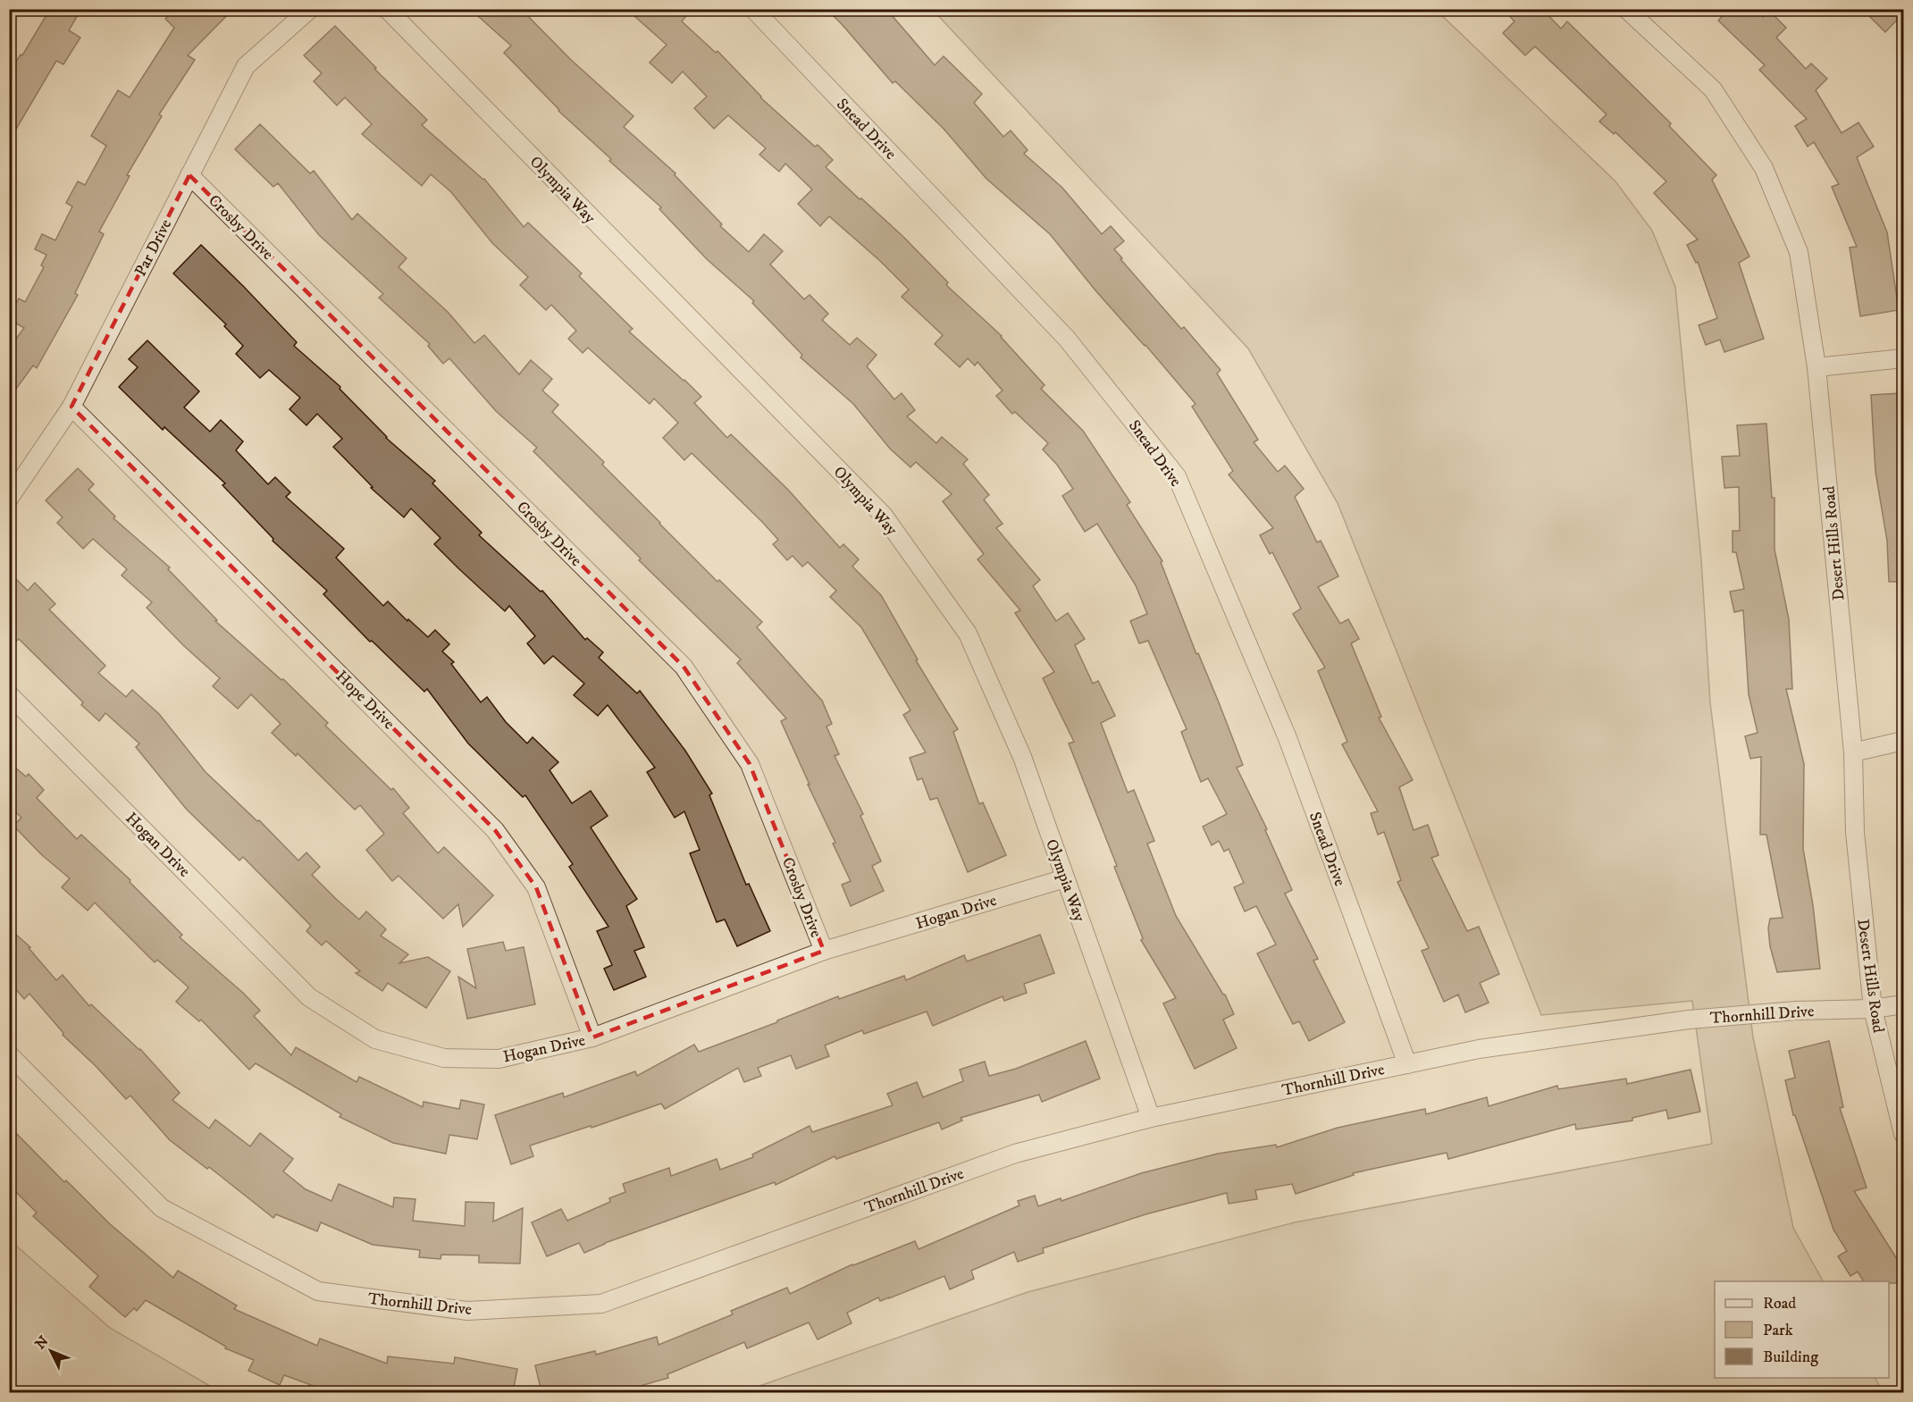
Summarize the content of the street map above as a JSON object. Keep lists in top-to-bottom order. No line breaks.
{"streets":{"street":["Snead Drive","Olympia Way","Crosby Drive","Par Drive","Desert Hills Road","Hope Drive","Hogan Drive","Thornhill Drive"]},"crossings":[["Snead Drive","Thornhill Drive"],["Olympia Way","Hogan Drive"],["Olympia Way","Thornhill Drive"],["Crosby Drive","Par Drive"],["Crosby Drive","Hogan Drive"],["Par Drive","Hope Drive"],["Desert Hills Road","Thornhill Drive"],["Hope Drive","Hogan Drive"]],"legend":["Road","Park","Building"],"north":"top left"}
